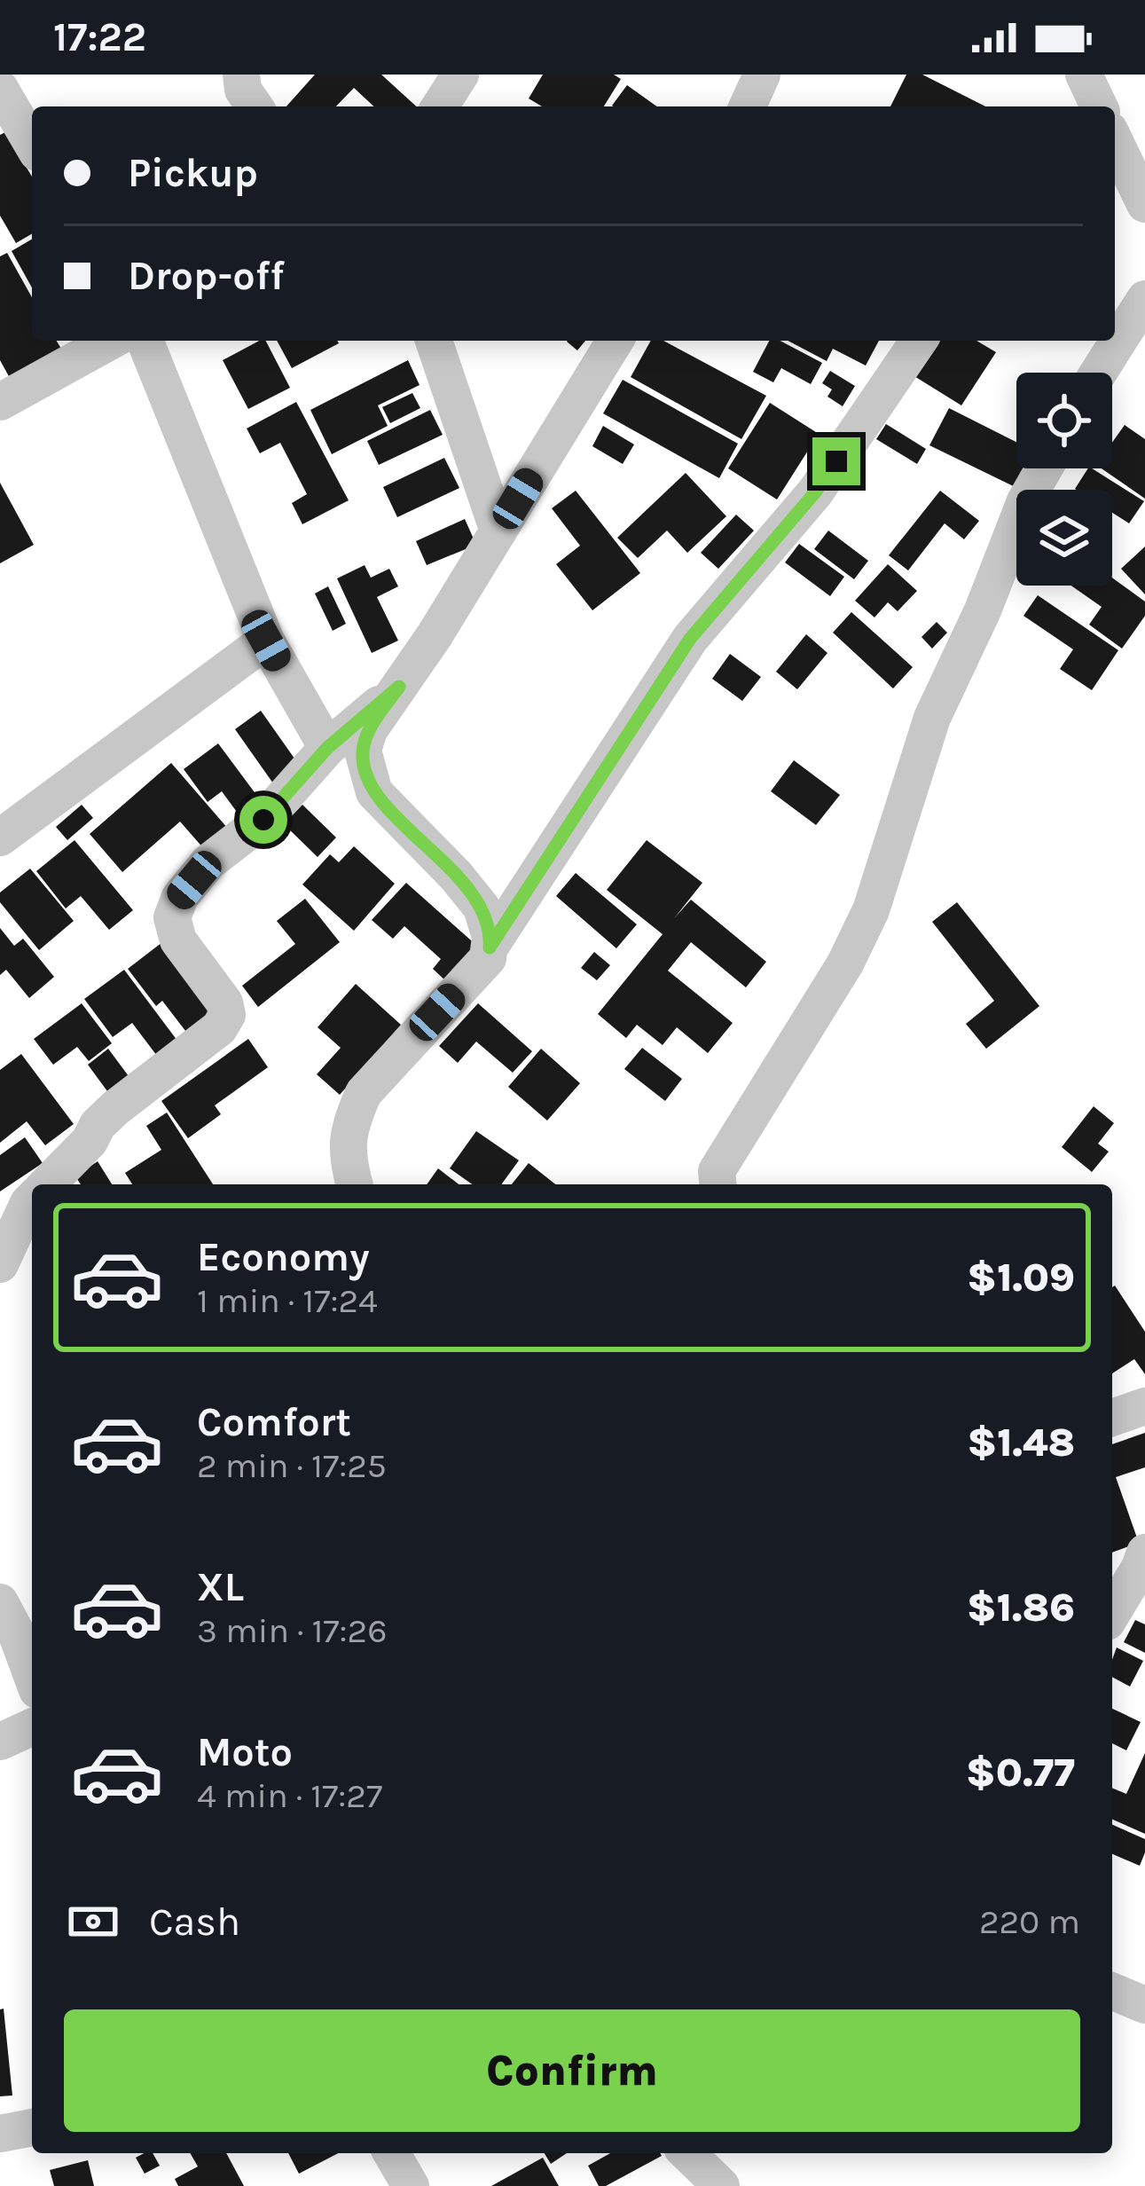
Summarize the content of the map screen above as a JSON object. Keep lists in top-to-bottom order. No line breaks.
{"page":{"status":"17:22","banner":["Pickup","Drop-off"],"list":[{"name":"Economy","note":"1 min · 17:24","value":"$1.09"},{"name":"Comfort","note":"2 min · 17:25","value":"$1.48"},{"name":"XL","note":"3 min · 17:26","value":"$1.86"},{"name":"Moto","note":"4 min · 17:27","value":"$0.77"}],"pay":["Cash","220 m"],"buttons":"Confirm"}}
